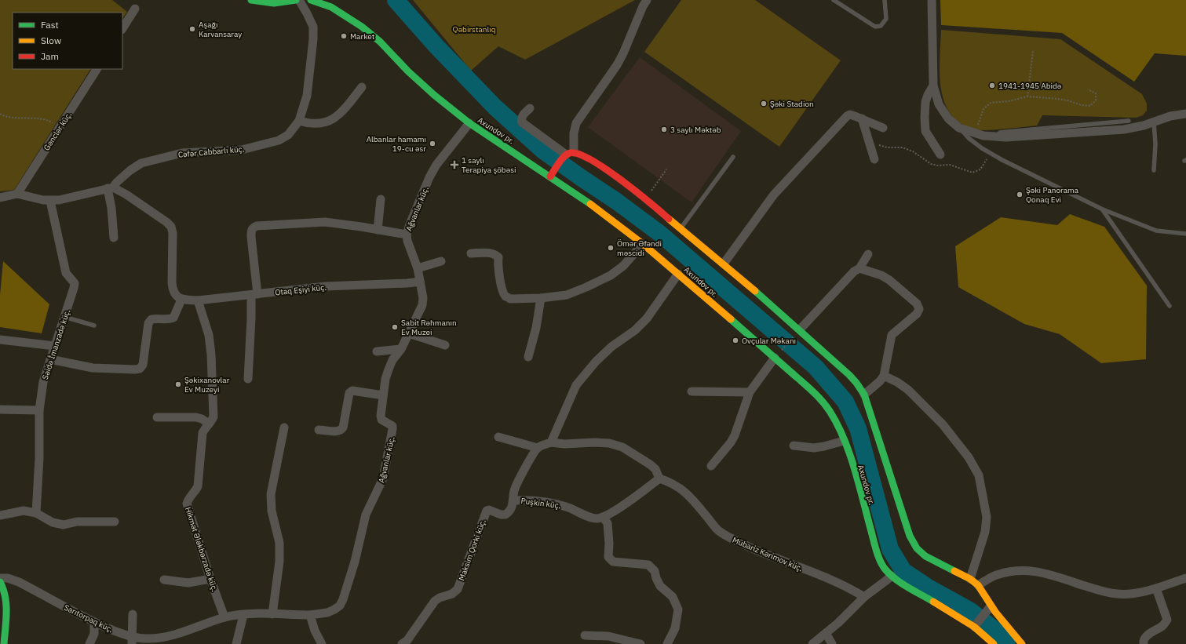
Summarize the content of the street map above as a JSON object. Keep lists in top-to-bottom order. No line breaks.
{"streets":{"street":["Axundov pr.","Gənclər küç.","Cəfər Cabbarlı küç.","Ağvanlar küç.","Otaq Eşiyi küç.","Səidə İmanzadə küç.","Puşkin küç.","Hikmət Ələkbərzadə küç.","Maksim Qorki küç.","Mübariz Kərimov küç.","Sarıtorpaq küç."]},"crossings":[["Axundov pr.","Ağvanlar küç."],["Ağvanlar küç.","Otaq Eşiyi küç."],["Ağvanlar küç.","Sarıtorpaq küç."],["Otaq Eşiyi küç.","Hikmət Ələkbərzadə küç."],["Puşkin küç.","Maksim Qorki küç."],["Hikmət Ələkbərzadə küç.","Sarıtorpaq küç."]],"parks":["Qəbirstanlıq"],"places":{"other":["Aşağı Karvansaray","Market","1941-1945 Abidə","Şəki Stadion","3 saylı Məktəb","Albanlar hamamı 19-cu əsr","Şəki Panorama Qonaq Evi","Ömər Əfəndi məscidi","Sabit Rəhmanın Ev Muzei","Ovçular Məkanı","Şəkixanovlar Ev Muzeyi"],"health":["1 saylı Terapiya şöbəsi"]},"legend":["Fast","Slow","Jam"]}
